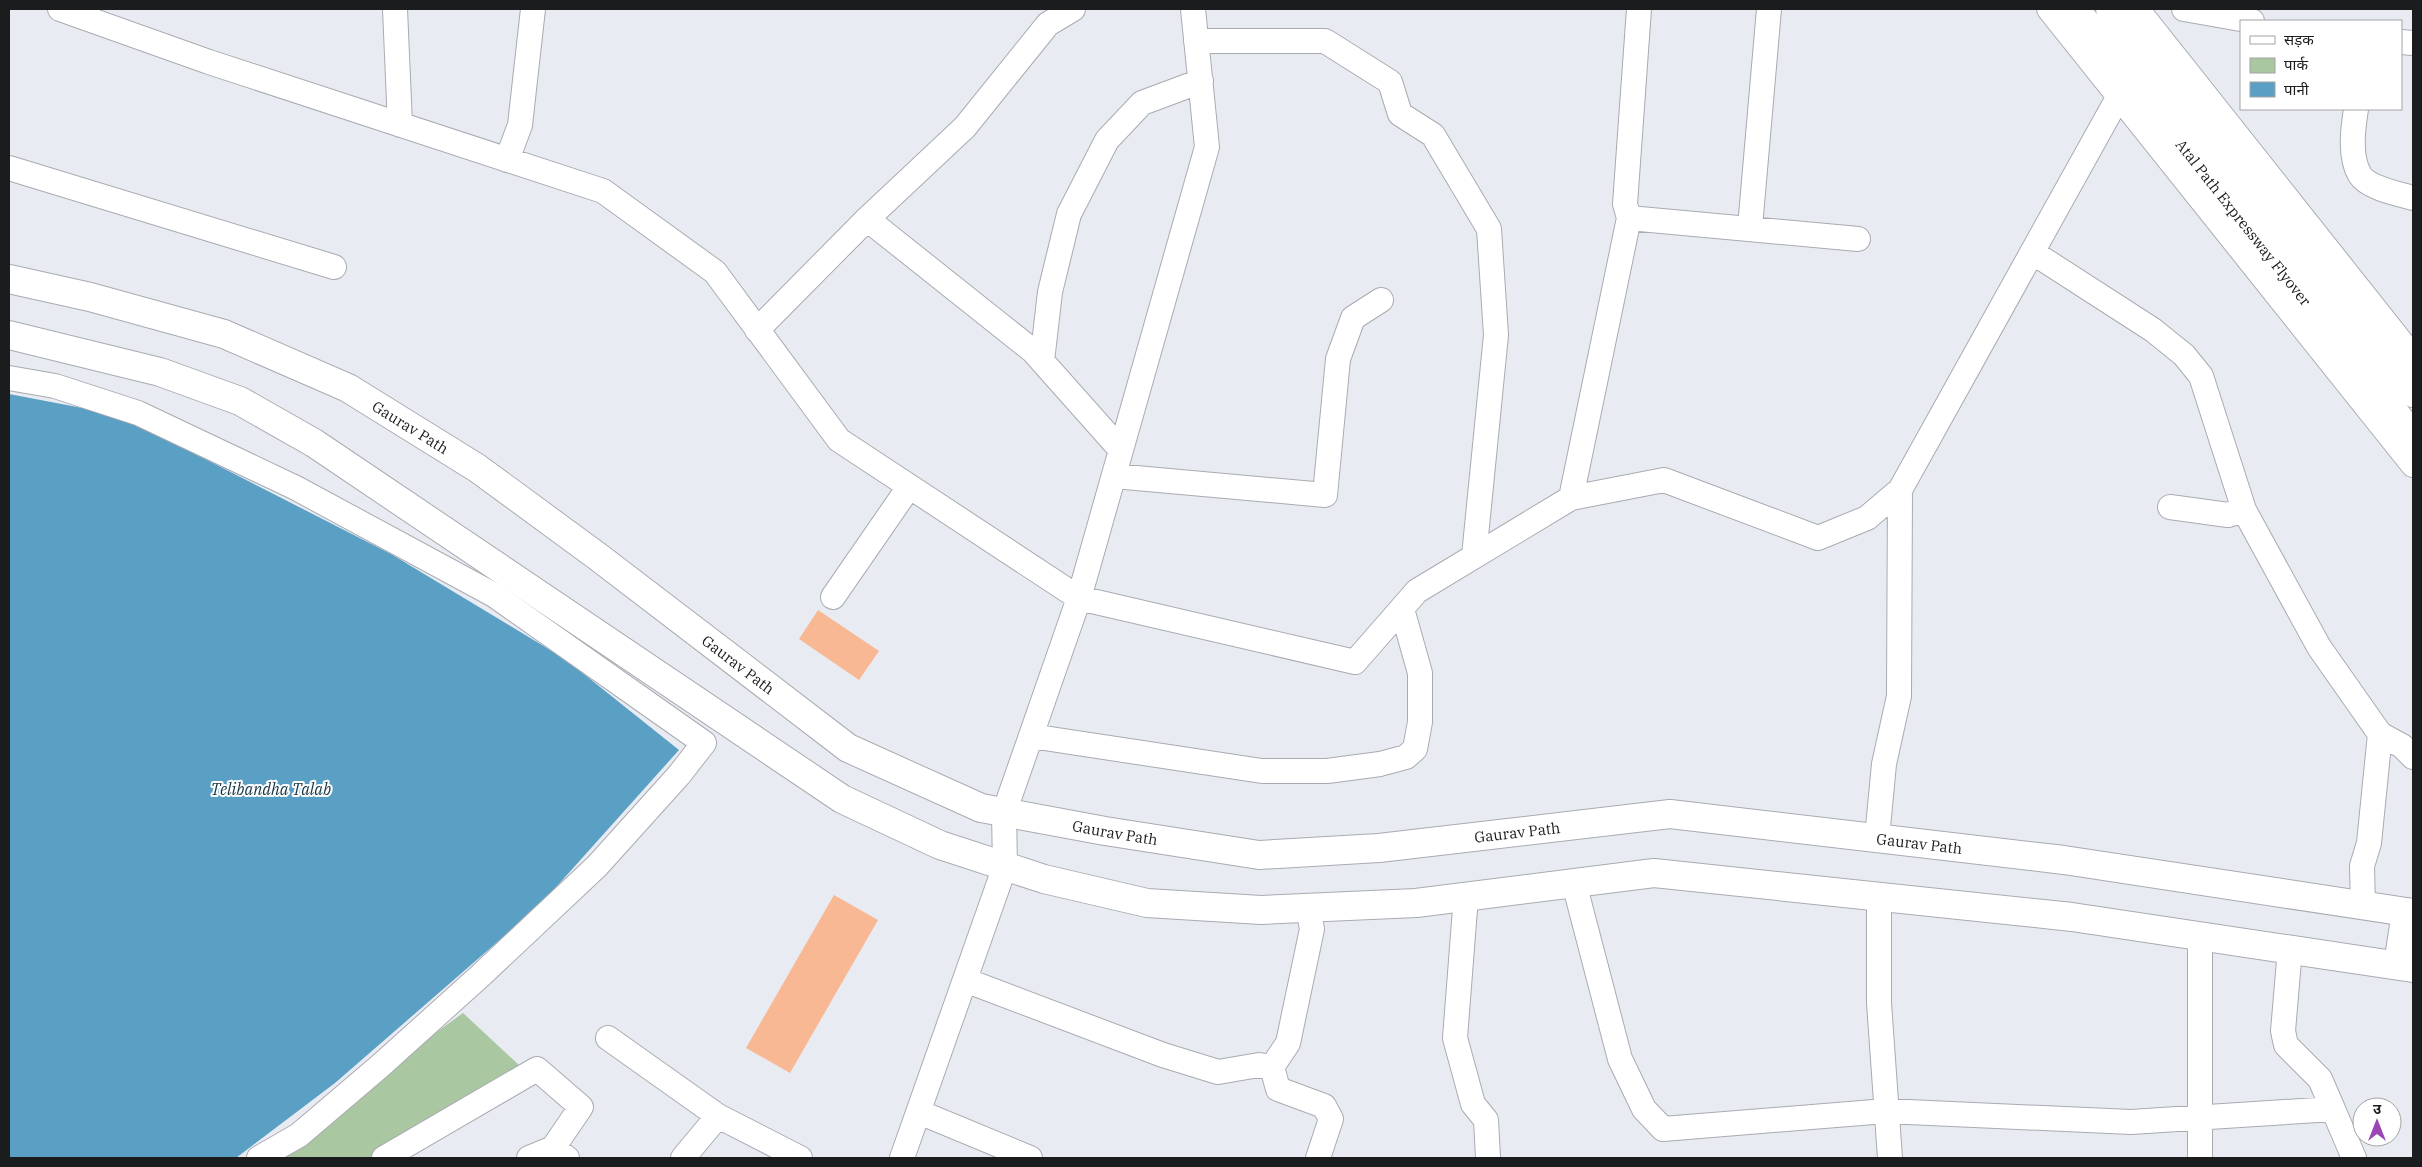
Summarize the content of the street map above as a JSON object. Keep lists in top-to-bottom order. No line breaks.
{"streets":{"main road":["Atal Path Expressway Flyover","Gaurav Path"]},"water":["Telibandha Talab"],"legend":["सड़क","पार्क","पानी"],"north":"top"}
